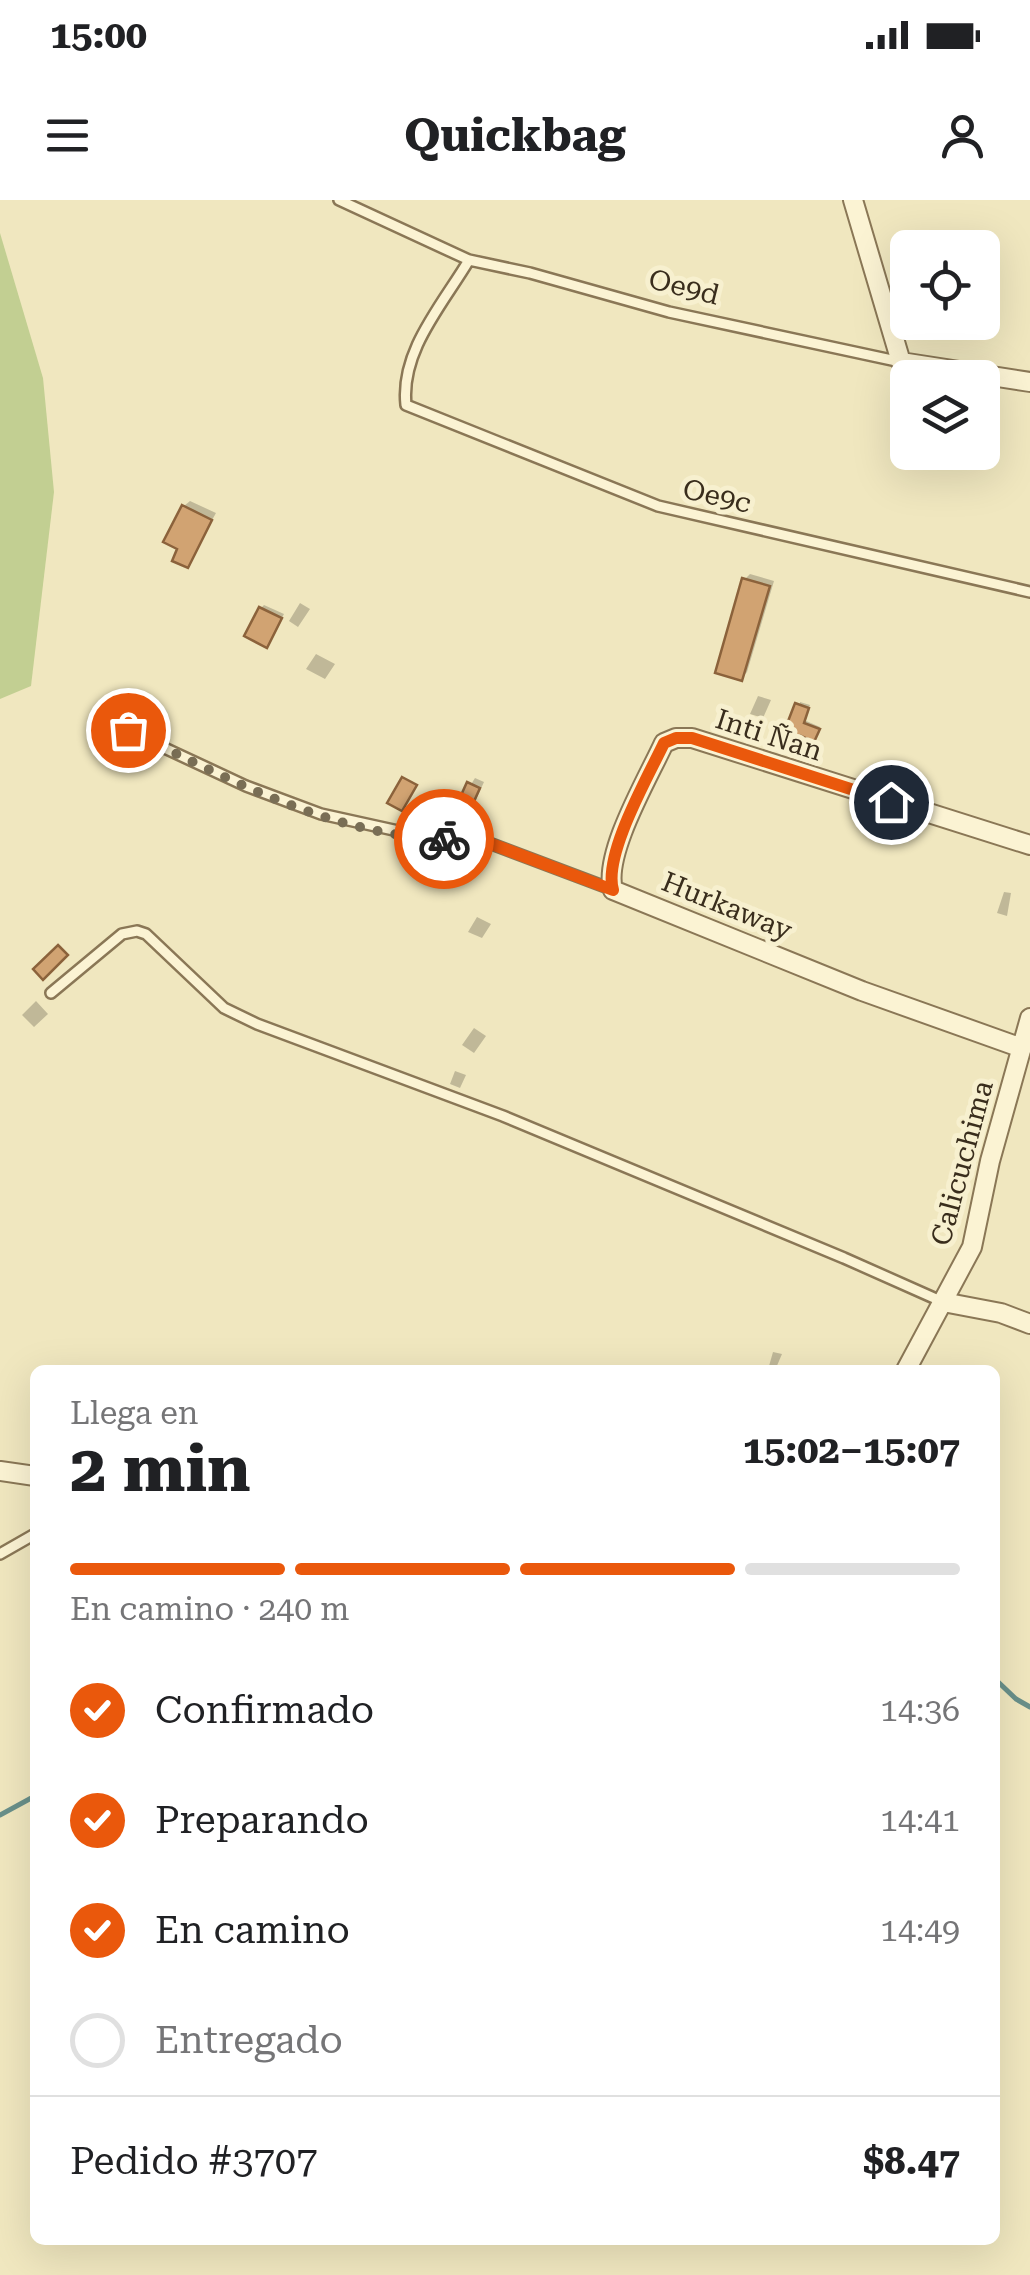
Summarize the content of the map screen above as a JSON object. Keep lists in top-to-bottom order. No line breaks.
{"streets":{"street":["Oe9d","Inti Ñan","Hurkaway","Calicuchima"],"lane":["Oe9c"]},"crossings":[["Oe9d","Oe9c"],["Inti Ñan","Hurkaway"],["Hurkaway","Calicuchima"]],"page":{"status":"15:00","header":"Quickbag","heading":["2 min","Llega en","15:02–15:07"],"panel":["Pedido #3707","$8.47"],"bar":"En camino · 240 m","list":[["Confirmado","14:36"],["Preparando","14:41"],["En camino","14:49"],"Entregado"]}}
